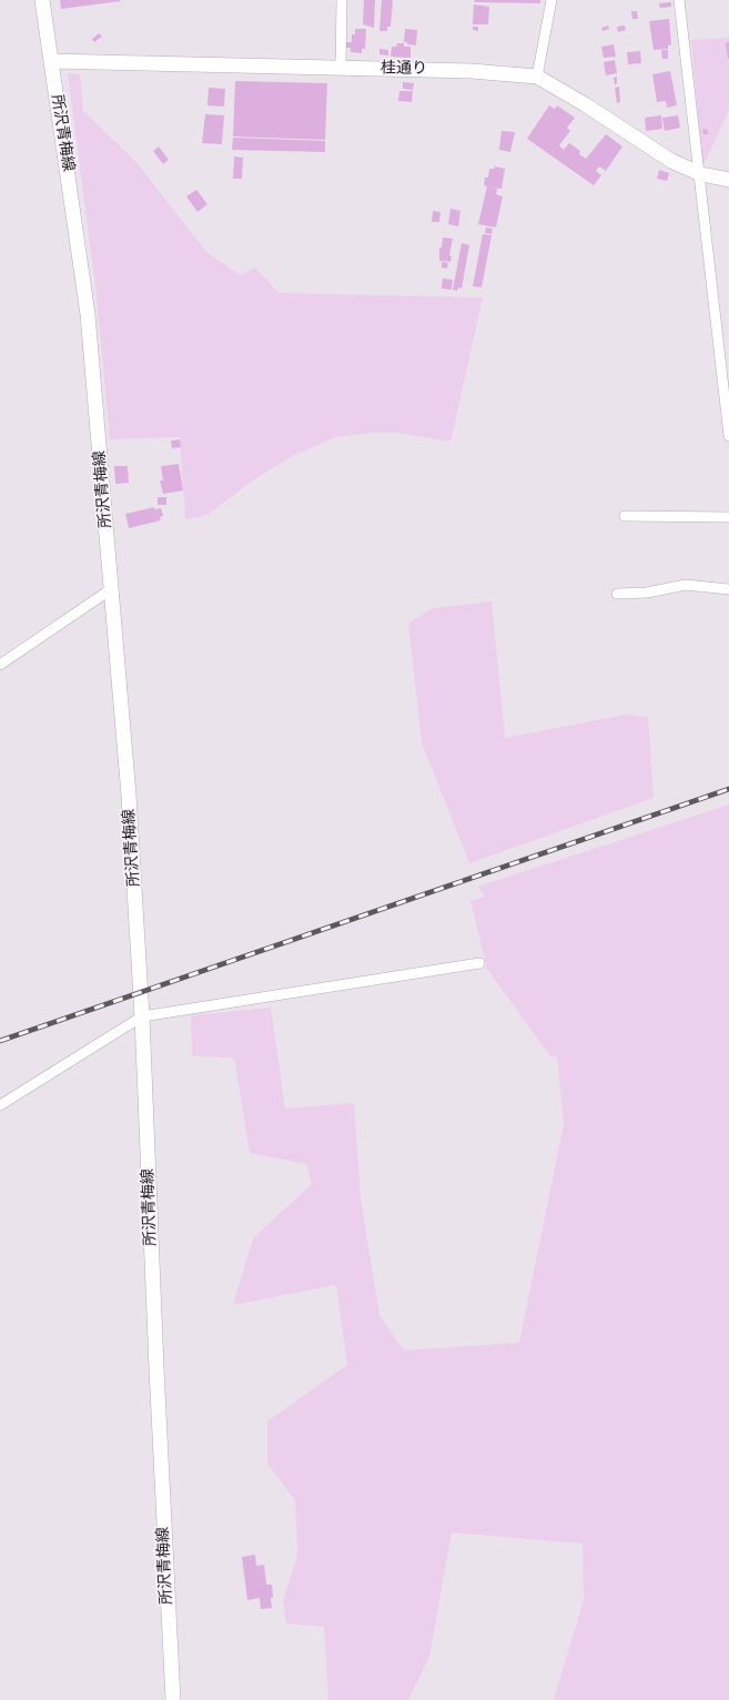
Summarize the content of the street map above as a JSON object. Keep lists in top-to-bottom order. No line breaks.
{"streets":{"main road":["桂通り","所沢青梅線"]},"crossings":[["桂通り","所沢青梅線"]]}
